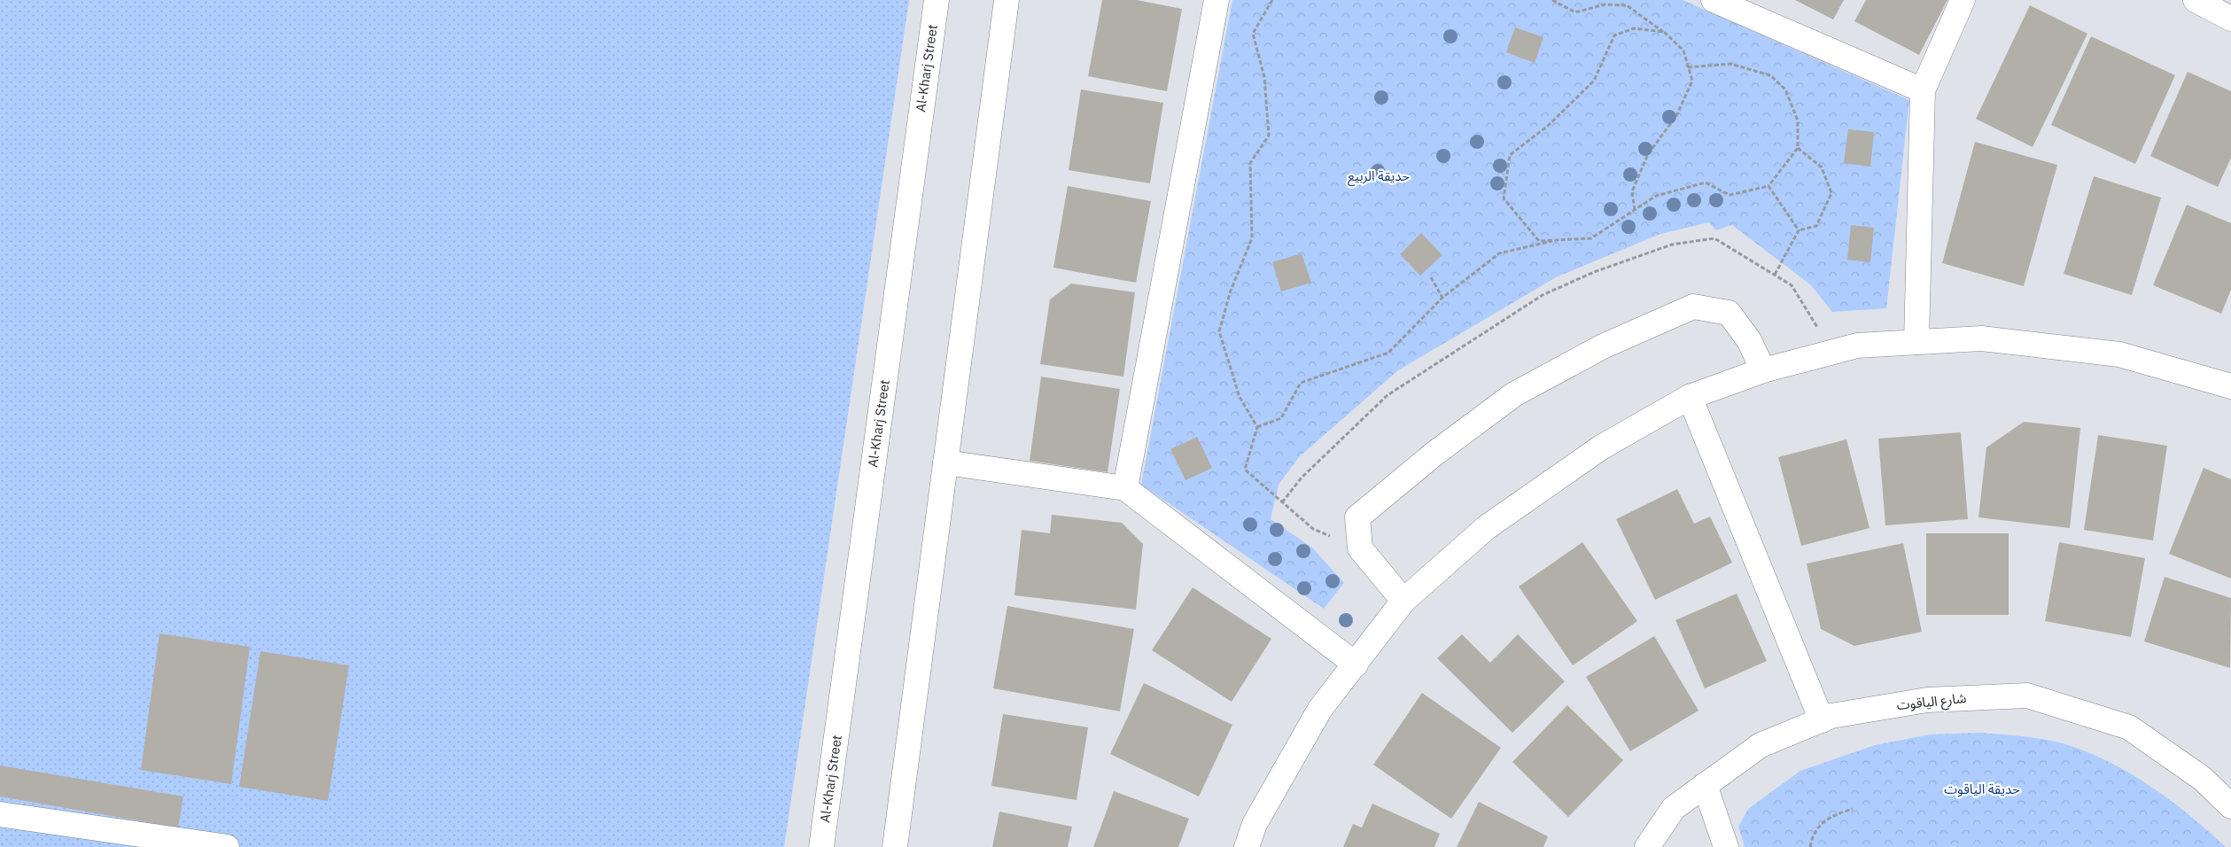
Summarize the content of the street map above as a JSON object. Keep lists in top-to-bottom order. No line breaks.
{"streets":{"street":["Al-Kharj Street","شارع الياقوت"]},"parks":["حديقة الربيع","حديقة الياقوت"]}
